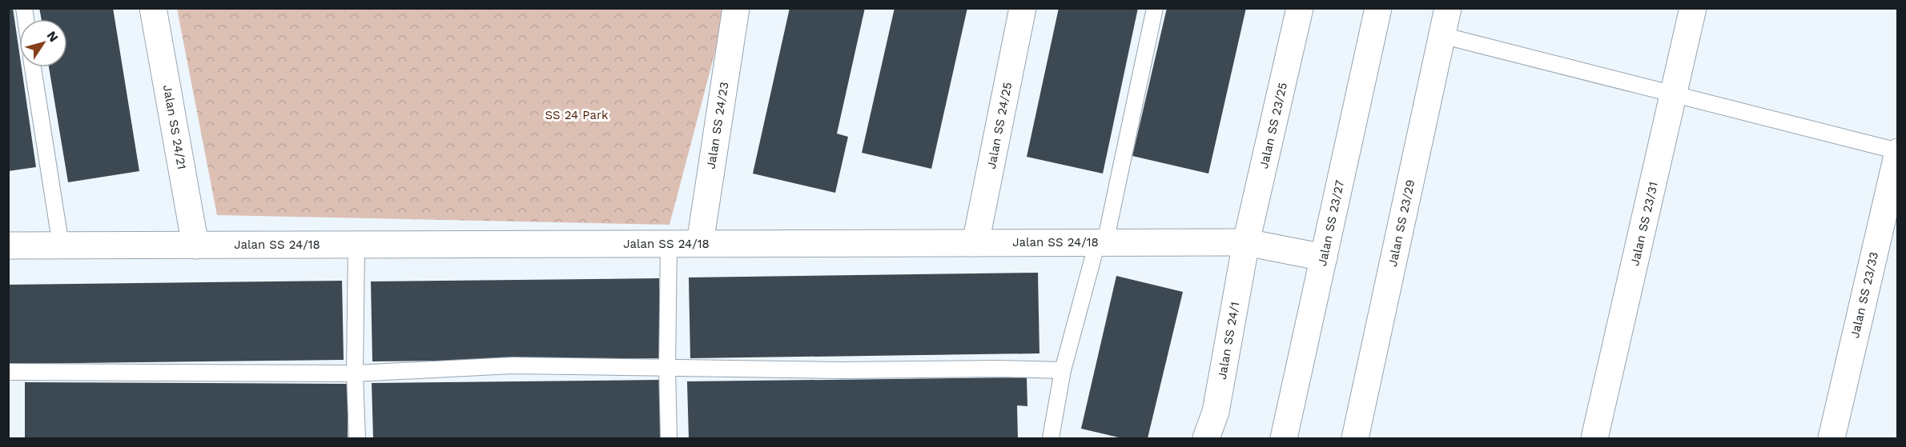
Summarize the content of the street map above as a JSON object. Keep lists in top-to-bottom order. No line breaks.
{"streets":{"street":["Jalan SS 24/23","Jalan SS 24/25","Jalan SS 23/25","Jalan SS 24/21","Jalan SS 23/27","Jalan SS 23/29","Jalan SS 23/31","Jalan SS 24/18","Jalan SS 23/33","Jalan SS 24/1"]},"crossings":[["Jalan SS 24/23","Jalan SS 24/18"],["Jalan SS 24/25","Jalan SS 24/18"],["Jalan SS 23/25","Jalan SS 24/18"],["Jalan SS 23/25","Jalan SS 24/1"],["Jalan SS 24/21","Jalan SS 24/18"],["Jalan SS 23/27","Jalan SS 24/18"],["Jalan SS 24/18","Jalan SS 24/1"]],"parks":["SS 24 Park"],"north":"top right"}
